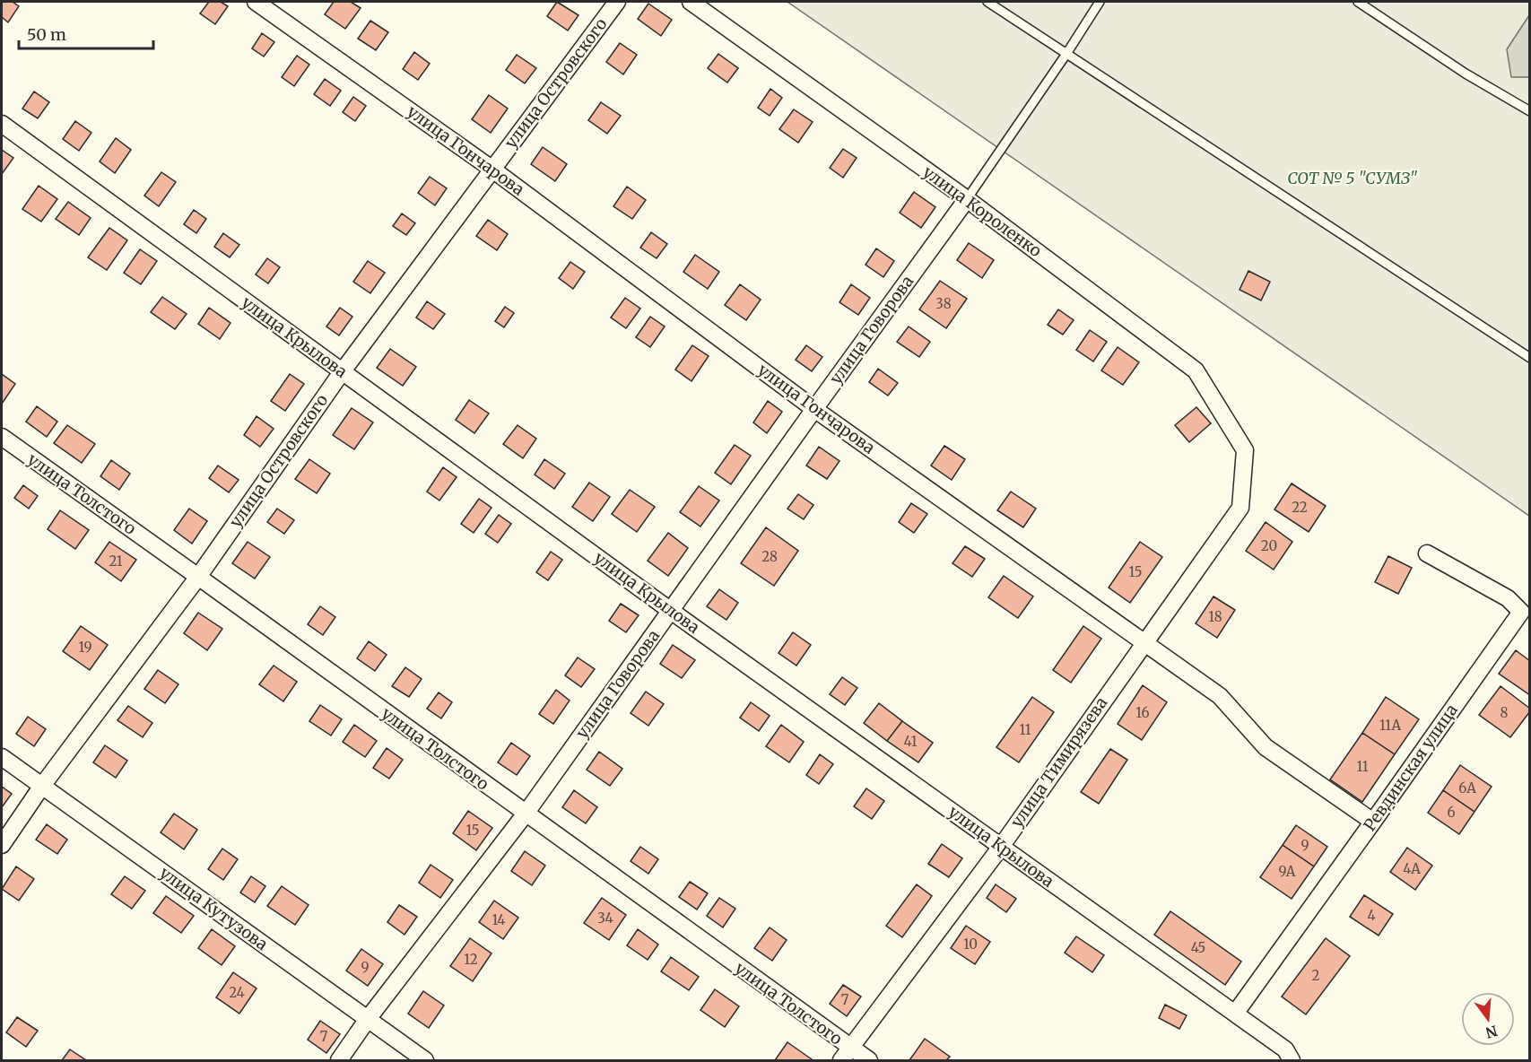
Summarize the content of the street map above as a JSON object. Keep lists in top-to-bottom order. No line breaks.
{"streets":{"street":["улица Островского","улица Гончарова","улица Короленко","улица Говорова","улица Крылова","улица Толстого","улица Тимирязева","Ревдинская улица","улица Кутузова"]},"crossings":[["улица Островского","улица Гончарова"],["улица Островского","улица Крылова"],["улица Островского","улица Толстого"],["улица Островского","улица Кутузова"],["улица Гончарова","улица Говорова"],["улица Гончарова","улица Тимирязева"],["улица Гончарова","Ревдинская улица"],["улица Короленко","улица Говорова"],["улица Короленко","улица Тимирязева"],["улица Говорова","улица Крылова"],["улица Говорова","улица Толстого"],["улица Говорова","улица Кутузова"],["улица Крылова","улица Тимирязева"],["улица Крылова","Ревдинская улица"],["улица Толстого","улица Тимирязева"]],"parks":["СОТ № 5 \"СУМЗ\""],"house_numbers":["38","22","20","28","21","15","18","19","16","8","11А","11","41","11","6А","6","15","9","4А","9А","4","34","14","10","45","12","9","2","24","7","7"],"scale_bar":"50 m","north":"bottom"}
